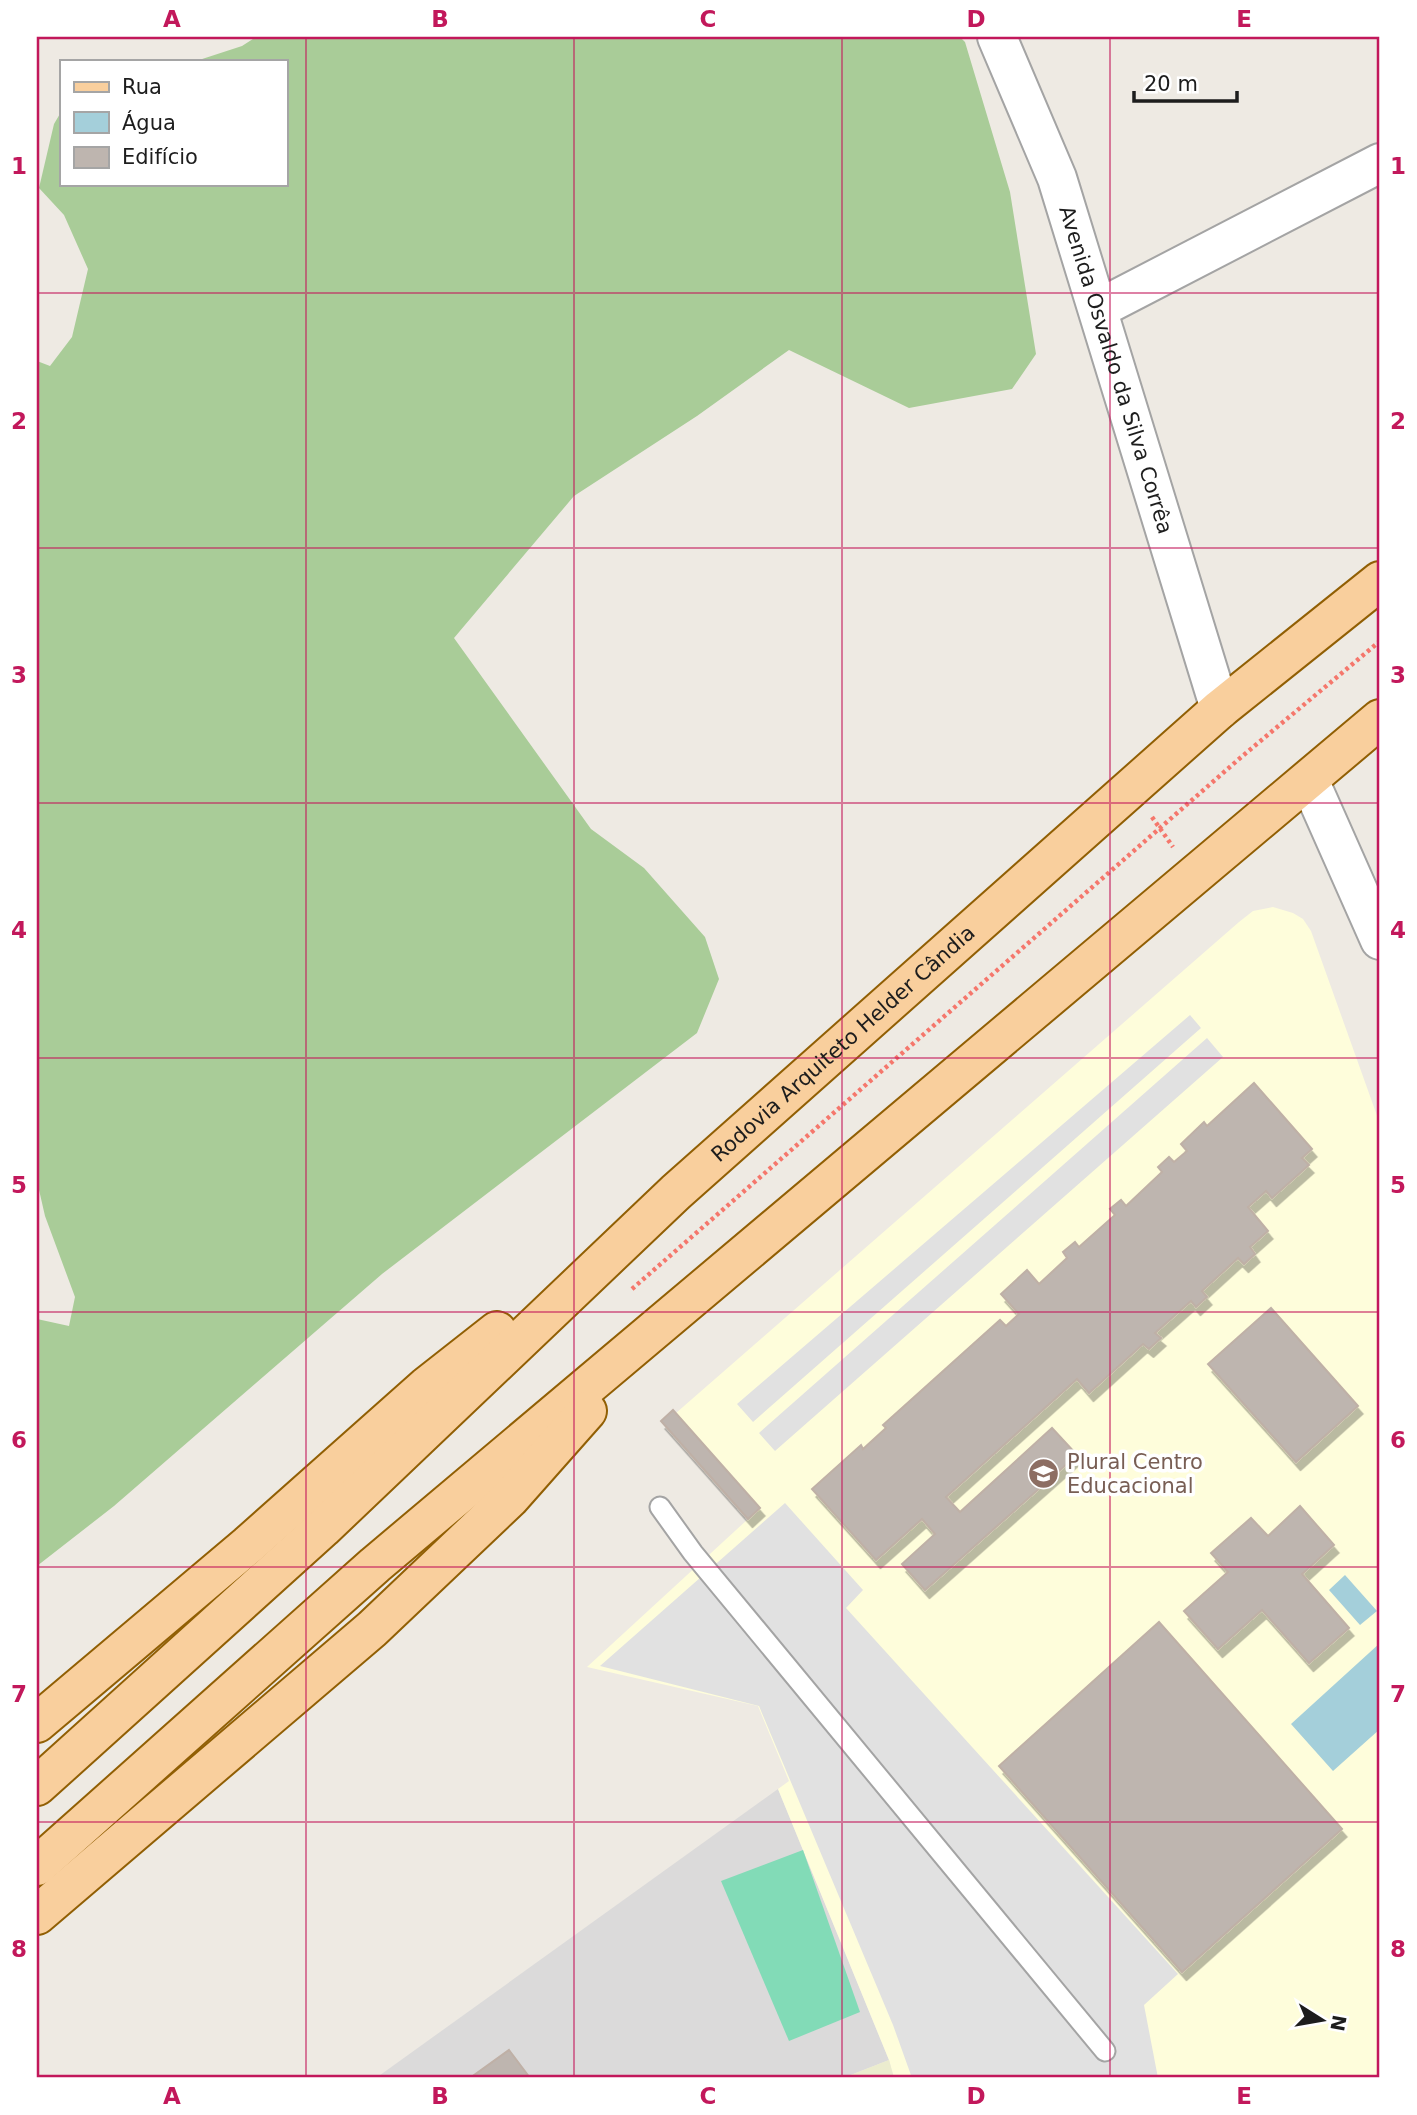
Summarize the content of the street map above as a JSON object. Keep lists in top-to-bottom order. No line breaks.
{"streets":{"main road":["Rodovia Arquiteto Helder Cândia"],"street":["Avenida Osvaldo da Silva Corrêa"]},"crossings":[["Avenida Osvaldo da Silva Corrêa","Rodovia Arquiteto Helder Cândia"]],"places":{"school or university":["Plural Centro Educacional"]},"legend":["Rua","Água","Edifício"],"scale_bar":"20 m","north":"right","grid":{"columns":["A","B","C","D","E"],"rows":["1","2","3","4","5","6","7","8"]}}
